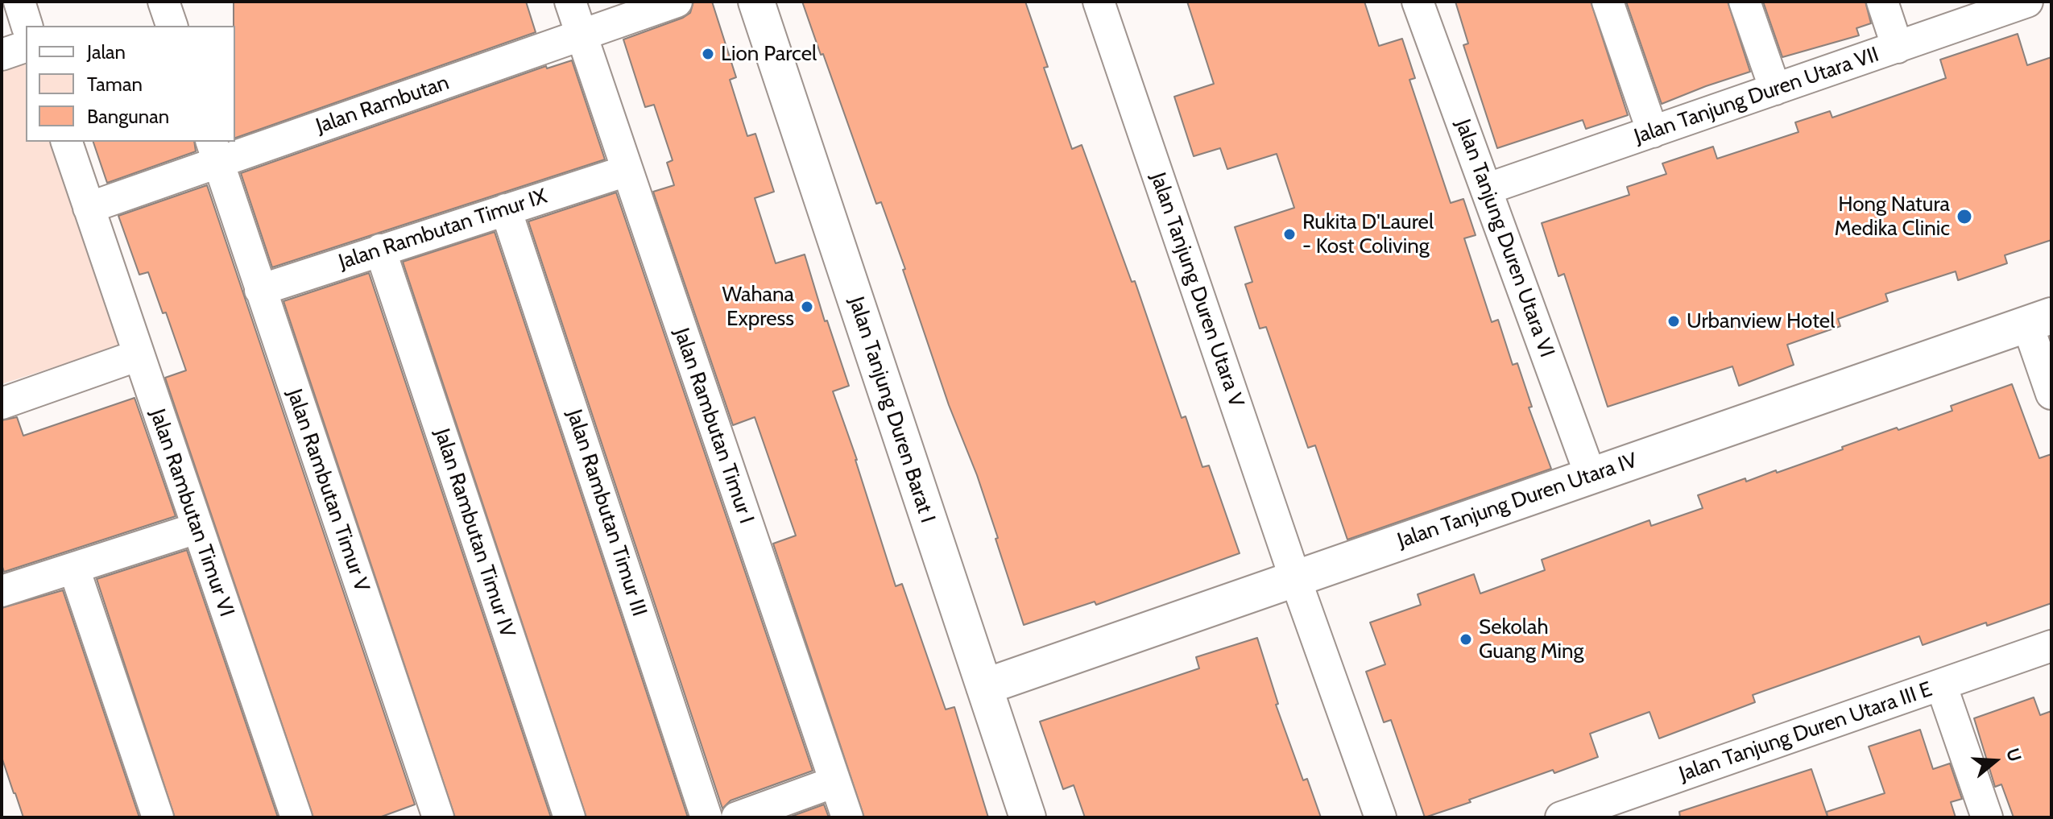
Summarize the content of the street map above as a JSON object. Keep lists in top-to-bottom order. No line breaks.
{"streets":{"street":["Jalan Tanjung Duren Utara VII","Jalan Rambutan","Jalan Rambutan Timur IX","Jalan Tanjung Duren Utara VI","Jalan Tanjung Duren Utara V","Jalan Tanjung Duren Barat I","Jalan Rambutan Timur I","Jalan Rambutan Timur V","Jalan Tanjung Duren Utara IV","Jalan Rambutan Timur VI","Jalan Rambutan Timur III","Jalan Rambutan Timur IV","Jalan Tanjung Duren Utara III E"]},"crossings":[["Jalan Tanjung Duren Utara VII","Jalan Tanjung Duren Utara VI"],["Jalan Rambutan","Jalan Rambutan Timur I"],["Jalan Rambutan","Jalan Rambutan Timur V"],["Jalan Rambutan","Jalan Rambutan Timur VI"],["Jalan Rambutan Timur IX","Jalan Rambutan Timur I"],["Jalan Rambutan Timur IX","Jalan Rambutan Timur V"],["Jalan Rambutan Timur IX","Jalan Rambutan Timur III"],["Jalan Rambutan Timur IX","Jalan Rambutan Timur IV"],["Jalan Tanjung Duren Utara VI","Jalan Tanjung Duren Utara IV"],["Jalan Tanjung Duren Utara V","Jalan Tanjung Duren Utara IV"],["Jalan Tanjung Duren Barat I","Jalan Tanjung Duren Utara IV"]],"places":["Lion Parcel","Hong Natura Medika Clinic","Rukita D'Laurel - Kost Coliving","Wahana Express","Urbanview Hotel","Sekolah Guang Ming"],"legend":["Jalan","Taman","Bangunan"],"north":"right"}
